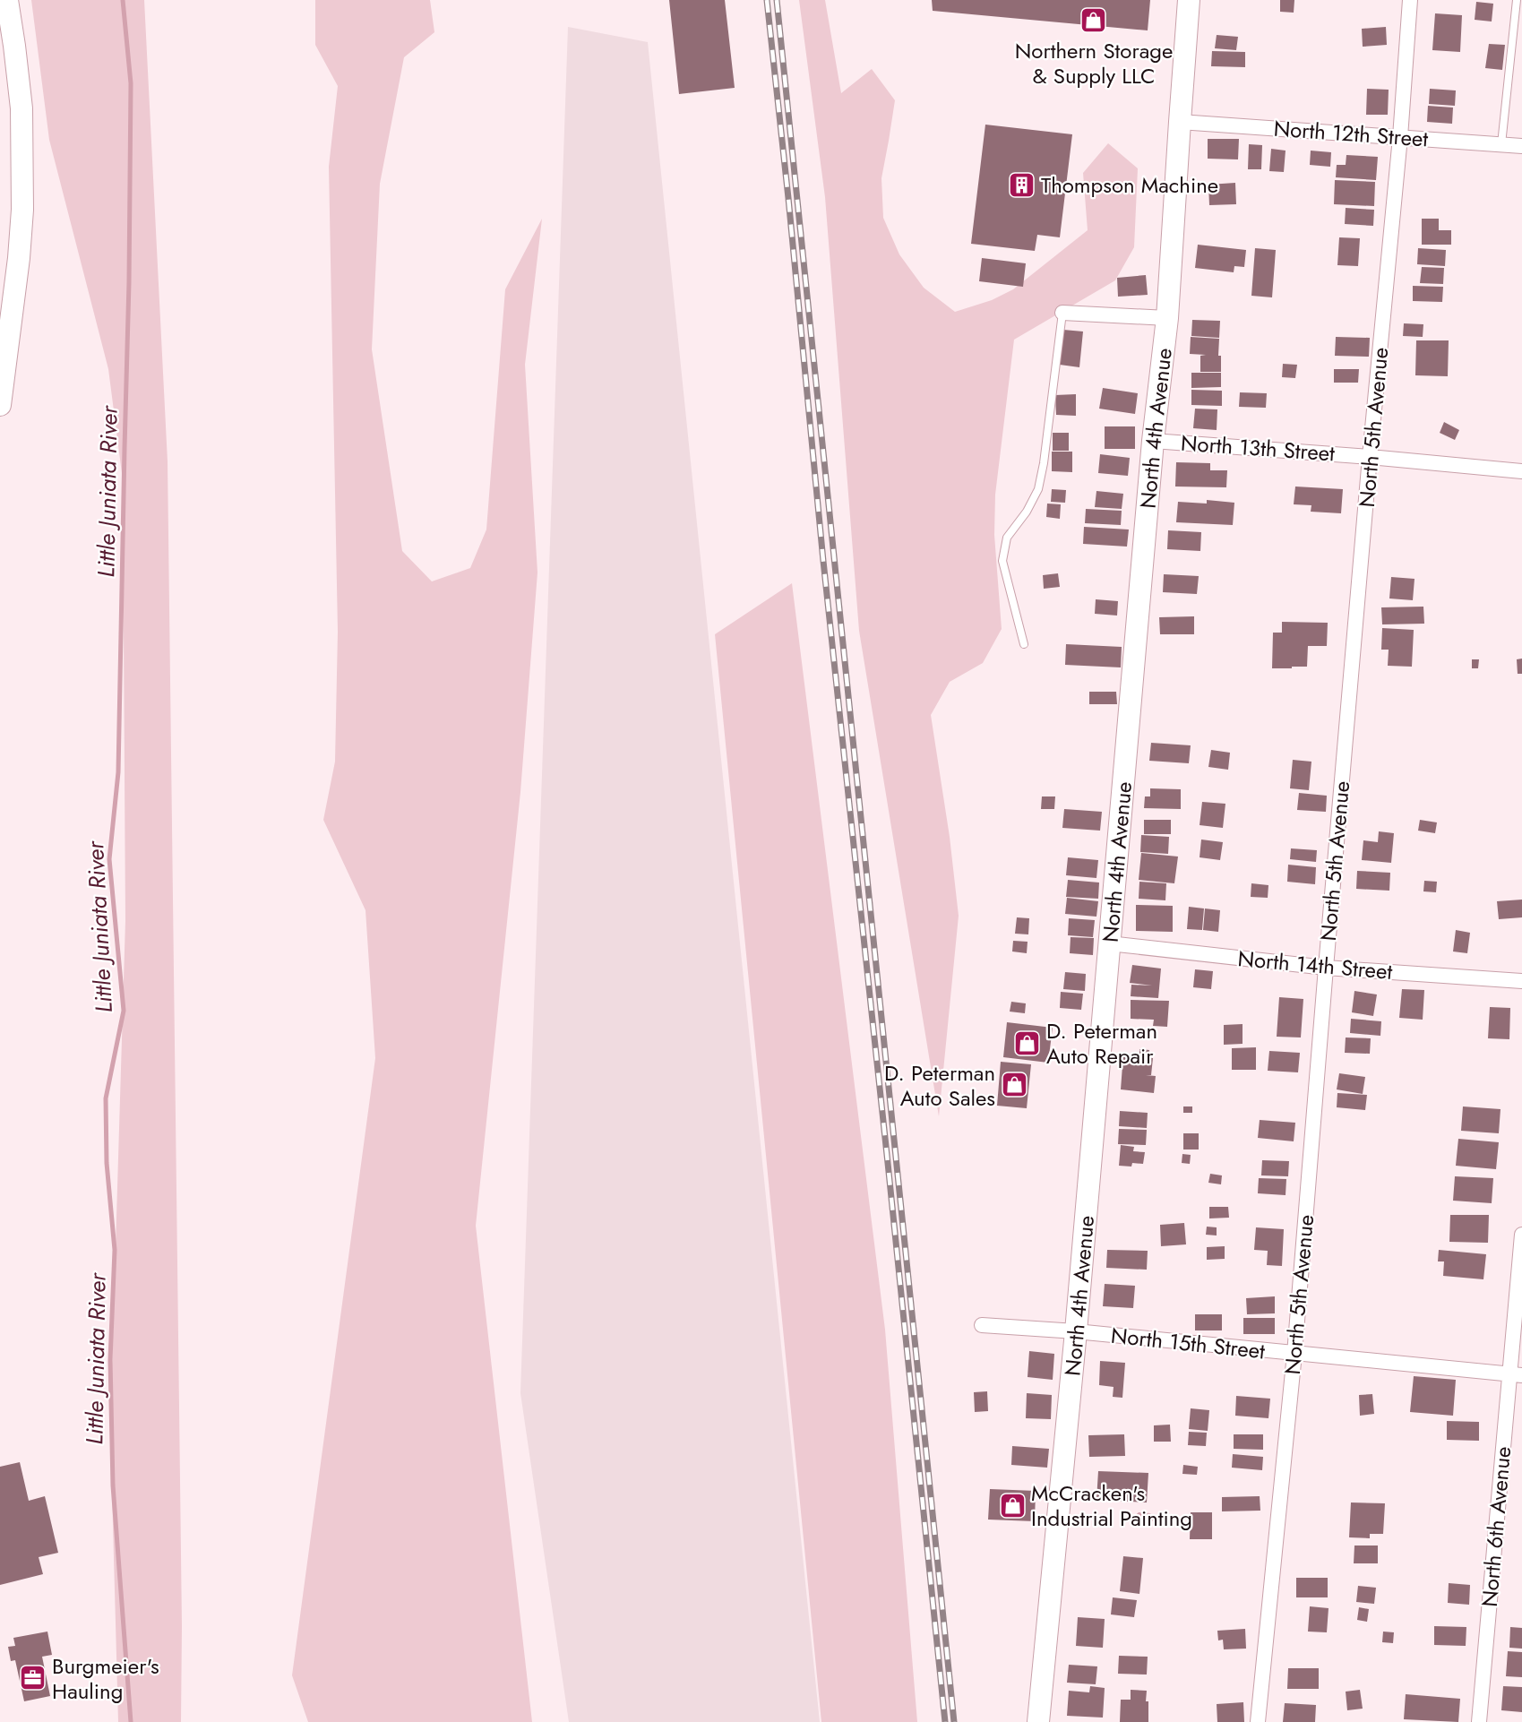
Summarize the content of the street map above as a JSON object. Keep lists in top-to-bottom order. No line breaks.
{"streets":{"main road":["North 4th Avenue"],"street":["North 12th Street","North 5th Avenue","North 13th Street","North 14th Street","North 15th Street","North 6th Avenue"]},"crossings":[["North 12th Street","North 4th Avenue"],["North 12th Street","North 5th Avenue"],["North 4th Avenue","North 13th Street"],["North 4th Avenue","North 14th Street"],["North 4th Avenue","North 15th Street"],["North 5th Avenue","North 13th Street"],["North 5th Avenue","North 14th Street"],["North 5th Avenue","North 15th Street"],["North 15th Street","North 6th Avenue"]],"water":["Little Juniata River"],"places":{"shop":["Northern Storage & Supply LLC","D. Peterman Auto Repair","D. Peterman Auto Sales","McCracken's Industrial Painting"],"building":["Thompson Machine"],"office":["Burgmeier's Hauling"]}}
